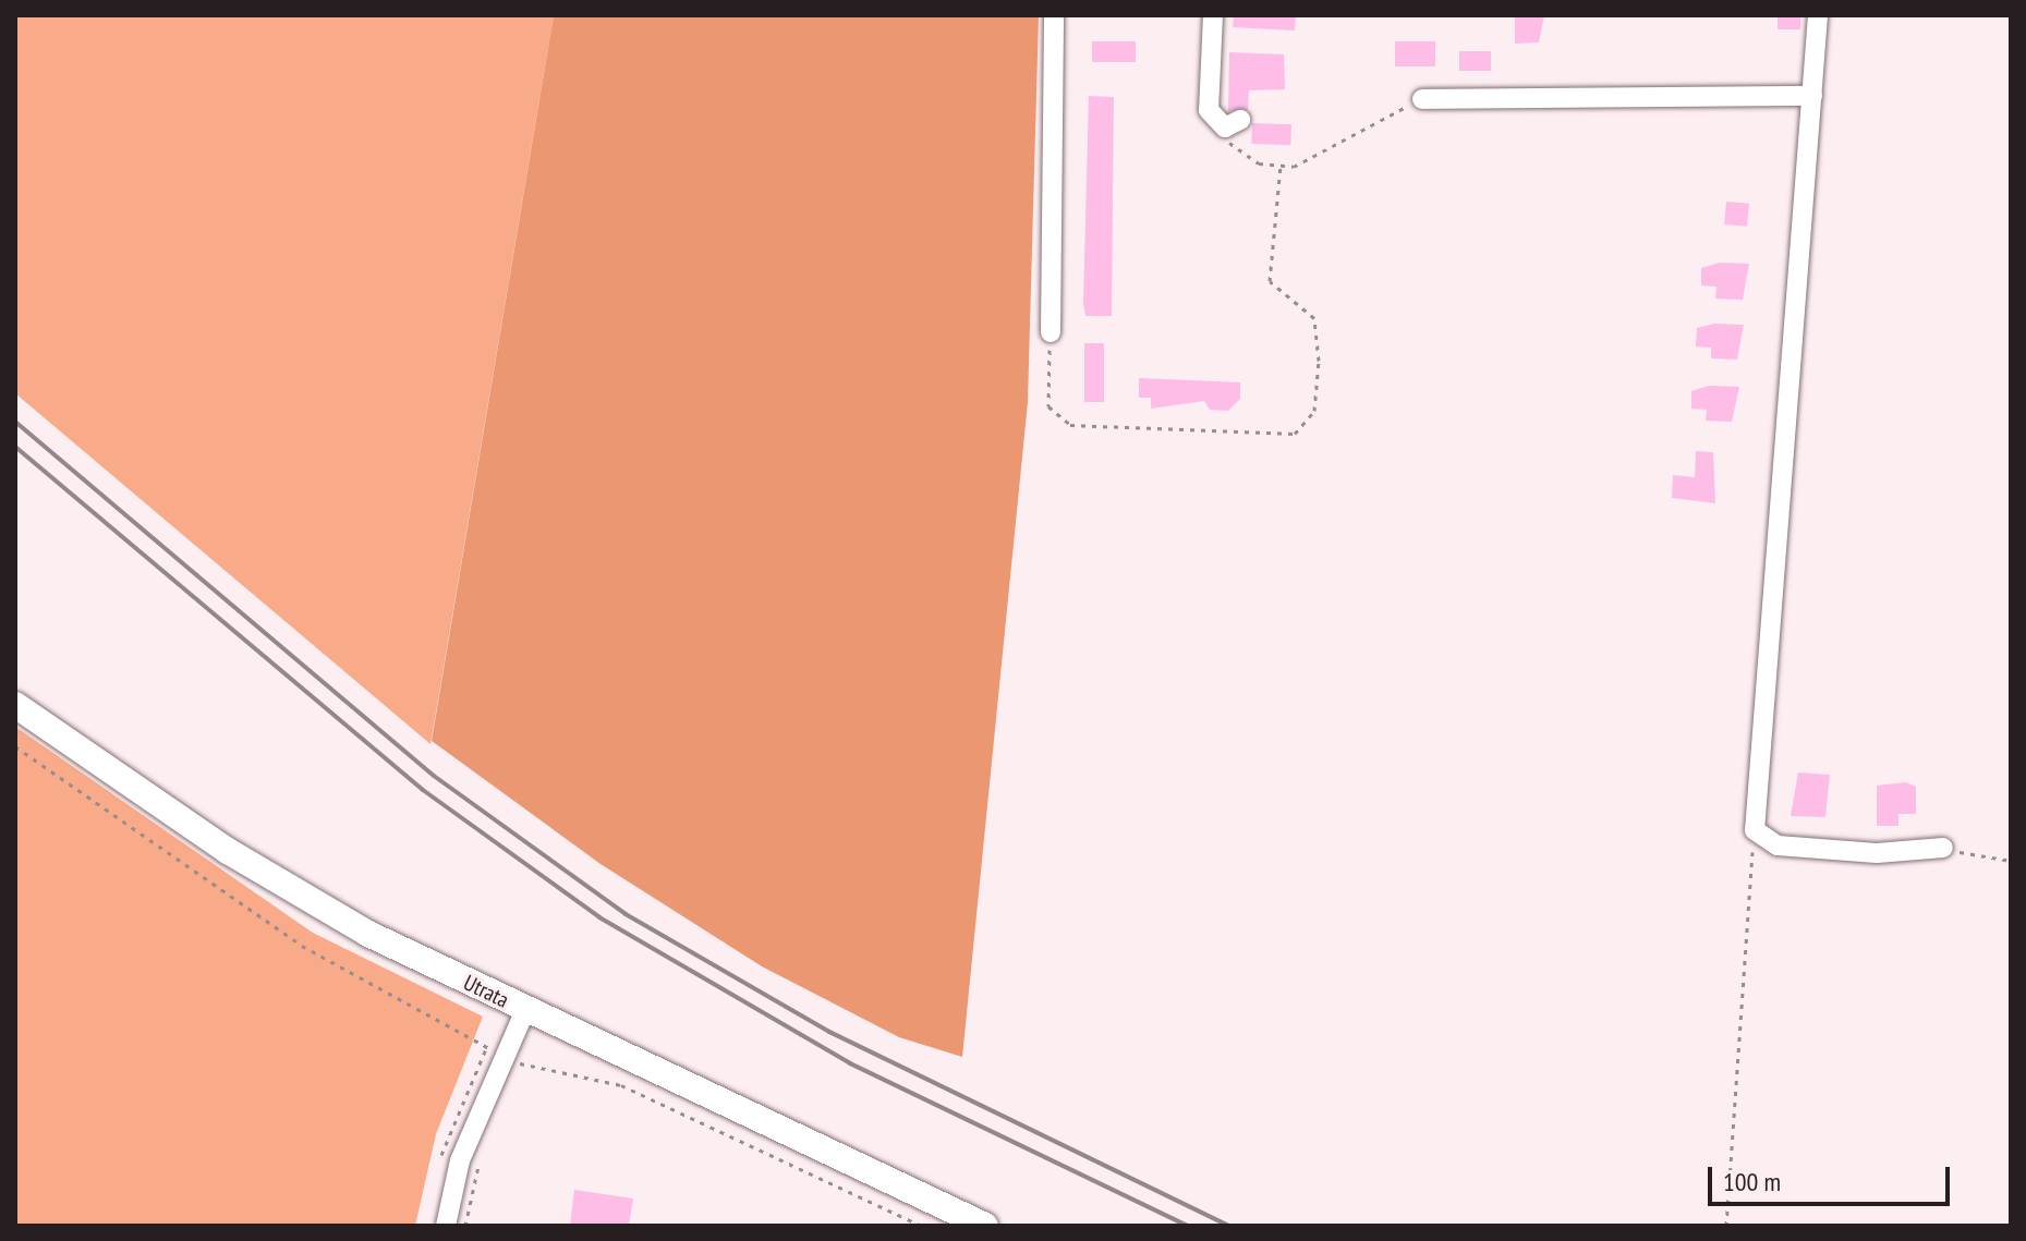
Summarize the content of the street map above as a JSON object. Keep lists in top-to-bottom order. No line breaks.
{"streets":{"main road":["Utrata"]},"scale_bar":"100 m"}
